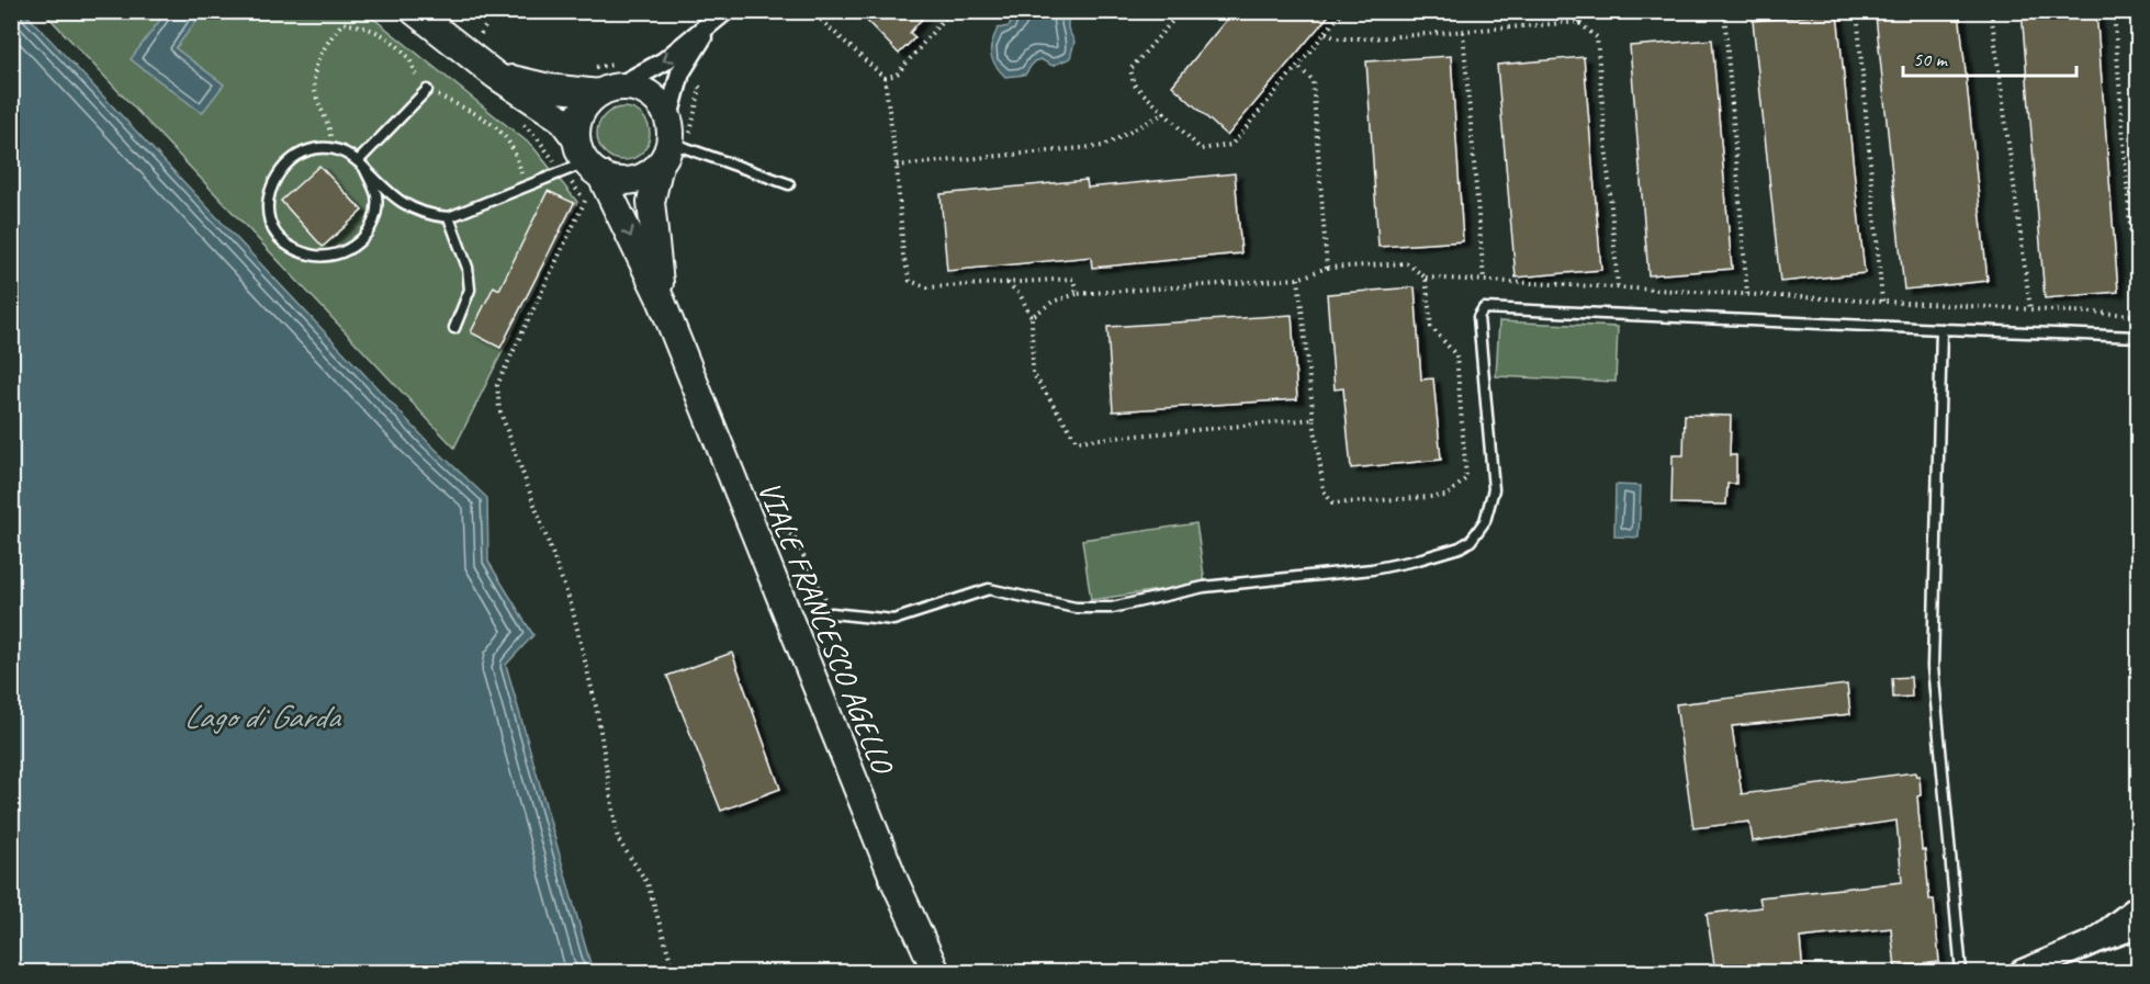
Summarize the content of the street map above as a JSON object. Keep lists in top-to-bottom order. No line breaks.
{"streets":{"main road":["VIALE FRANCESCO AGELLO"]},"water":["Lago di Garda"],"scale_bar":"50 m"}
